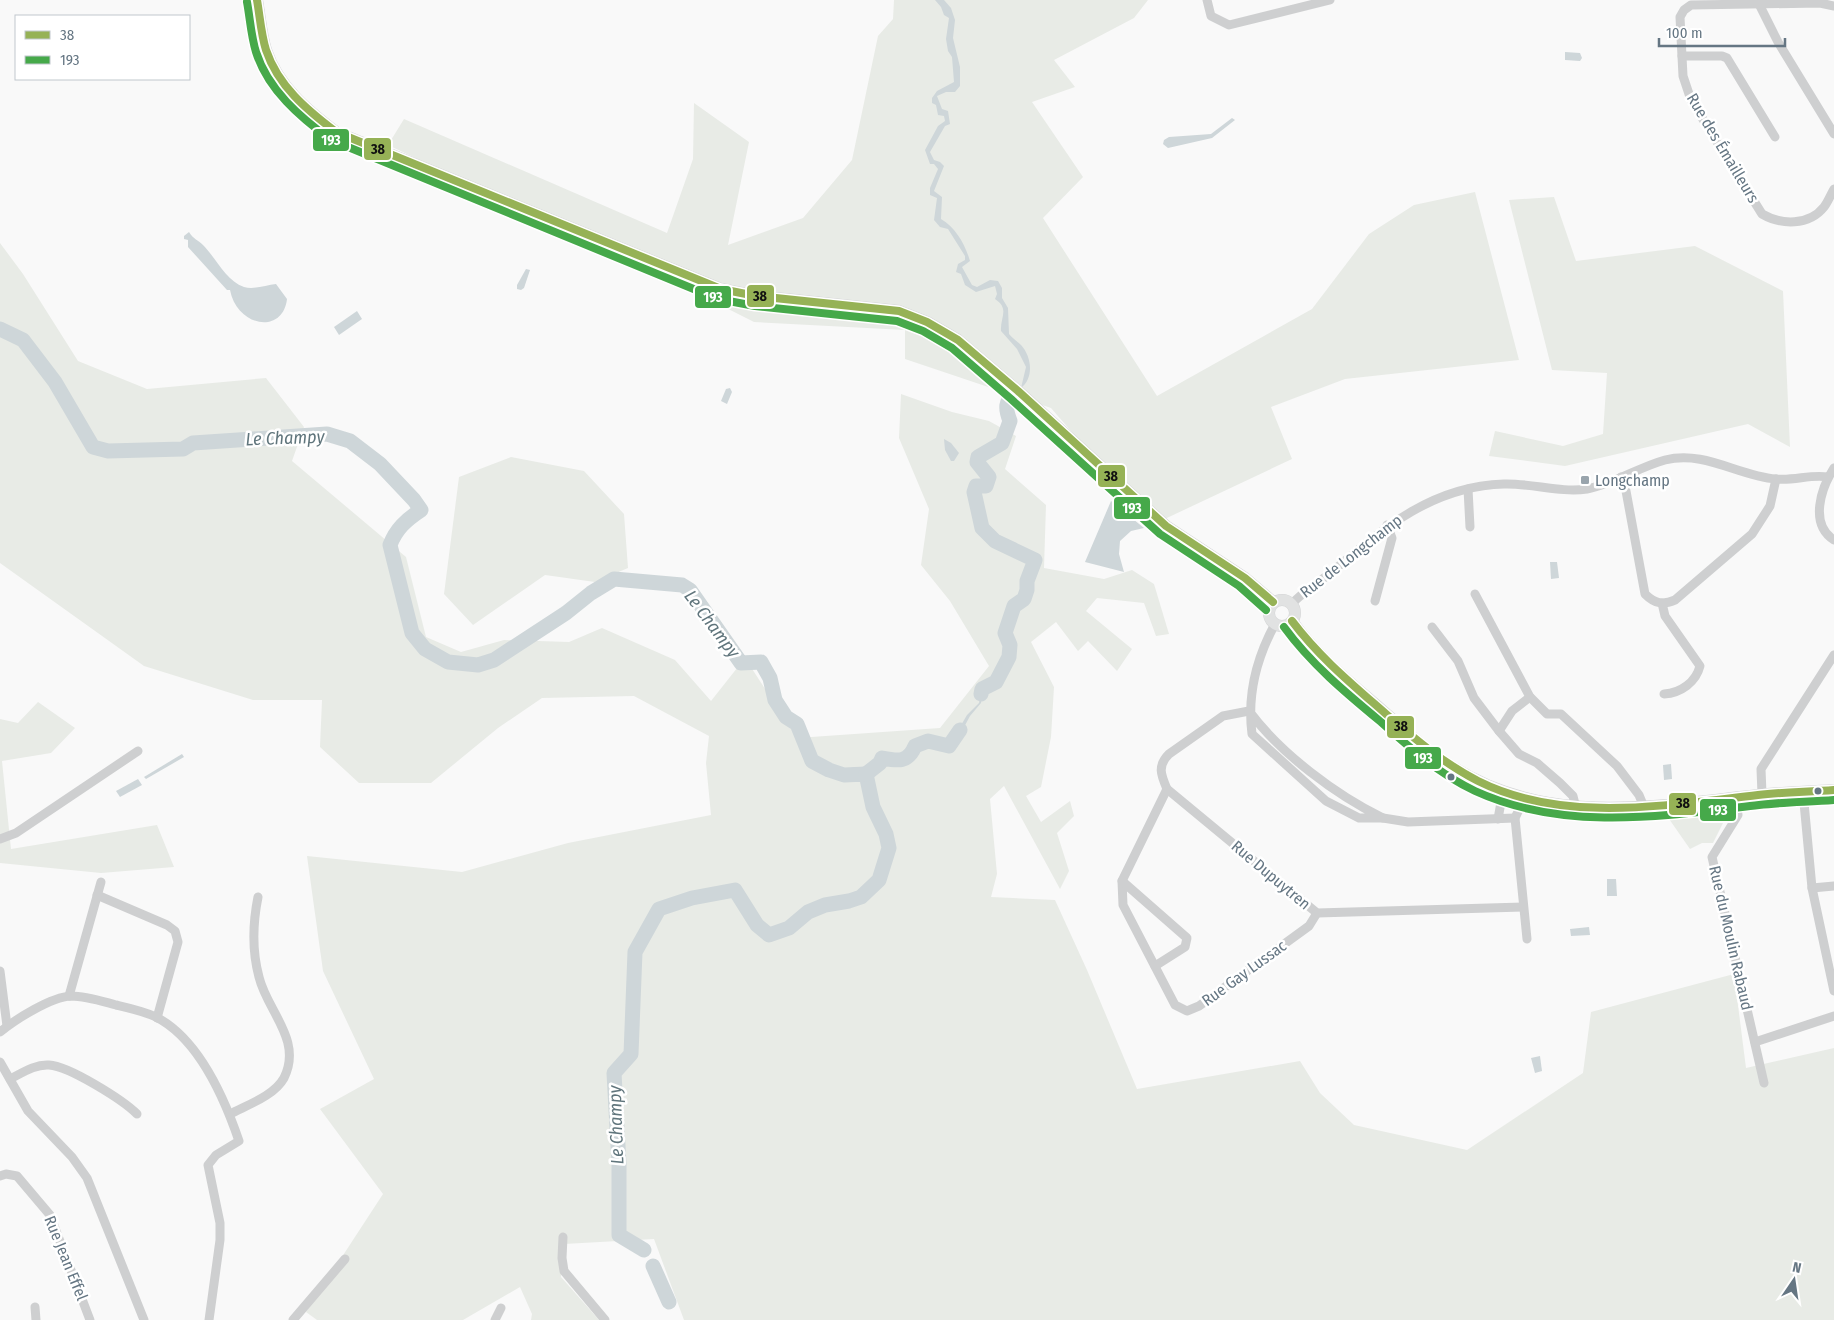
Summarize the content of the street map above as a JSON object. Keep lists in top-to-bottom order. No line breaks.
{"streets":{"street":["Rue des Émailleurs","Rue de Longchamp","Rue Dupuytren","Rue du Moulin Rabaud","Rue Gay Lussac","Rue Jean Effel"]},"crossings":[["Rue Dupuytren","Rue Gay Lussac"]],"water":["Le Champy"],"places":{"transit":["Longchamp"]},"lines":["transit line 38","transit line 193"],"legend":["38","193"],"scale_bar":"100 m","north":"top"}
